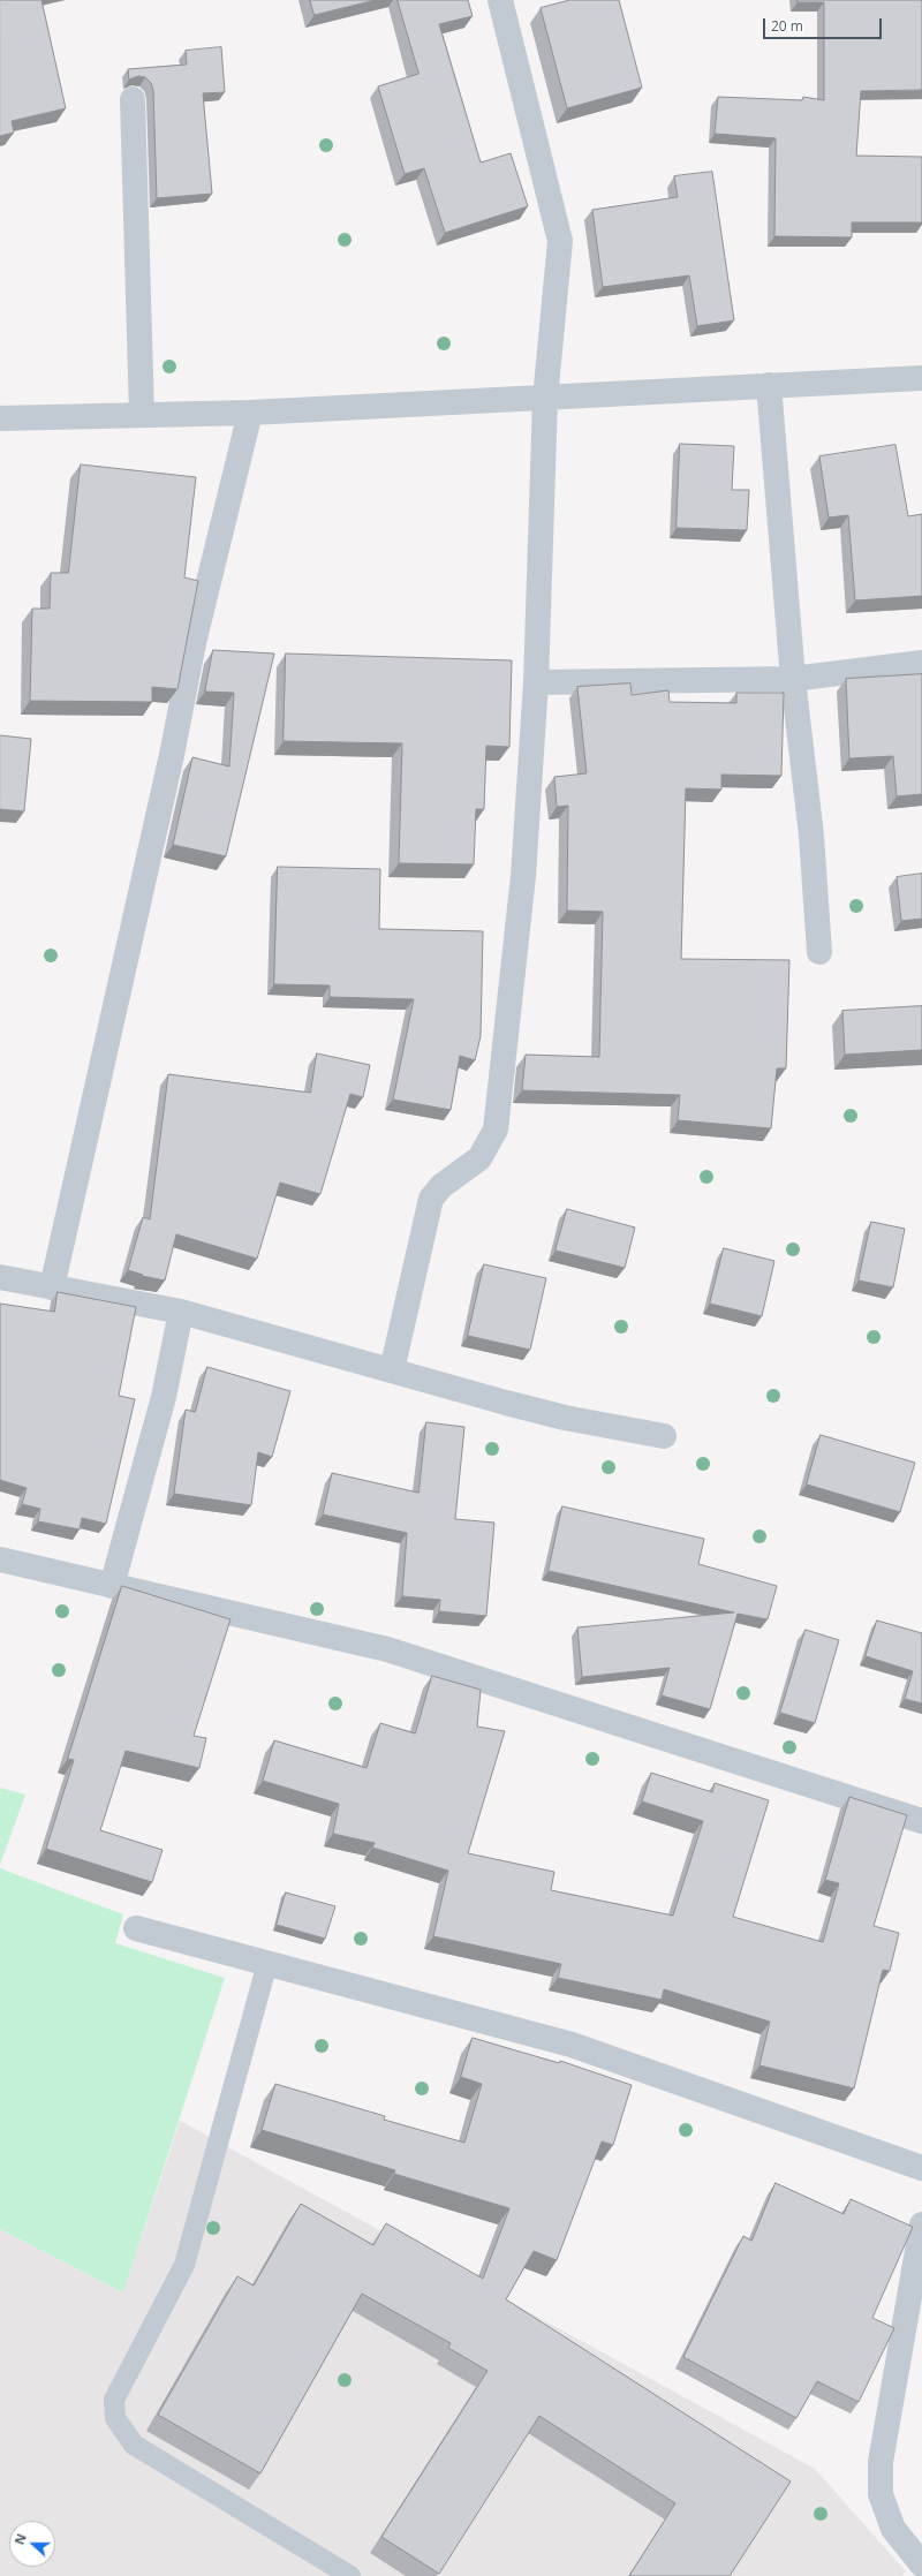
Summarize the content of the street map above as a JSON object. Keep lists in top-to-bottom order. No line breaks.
{"scale_bar":"20 m","north":"left"}
